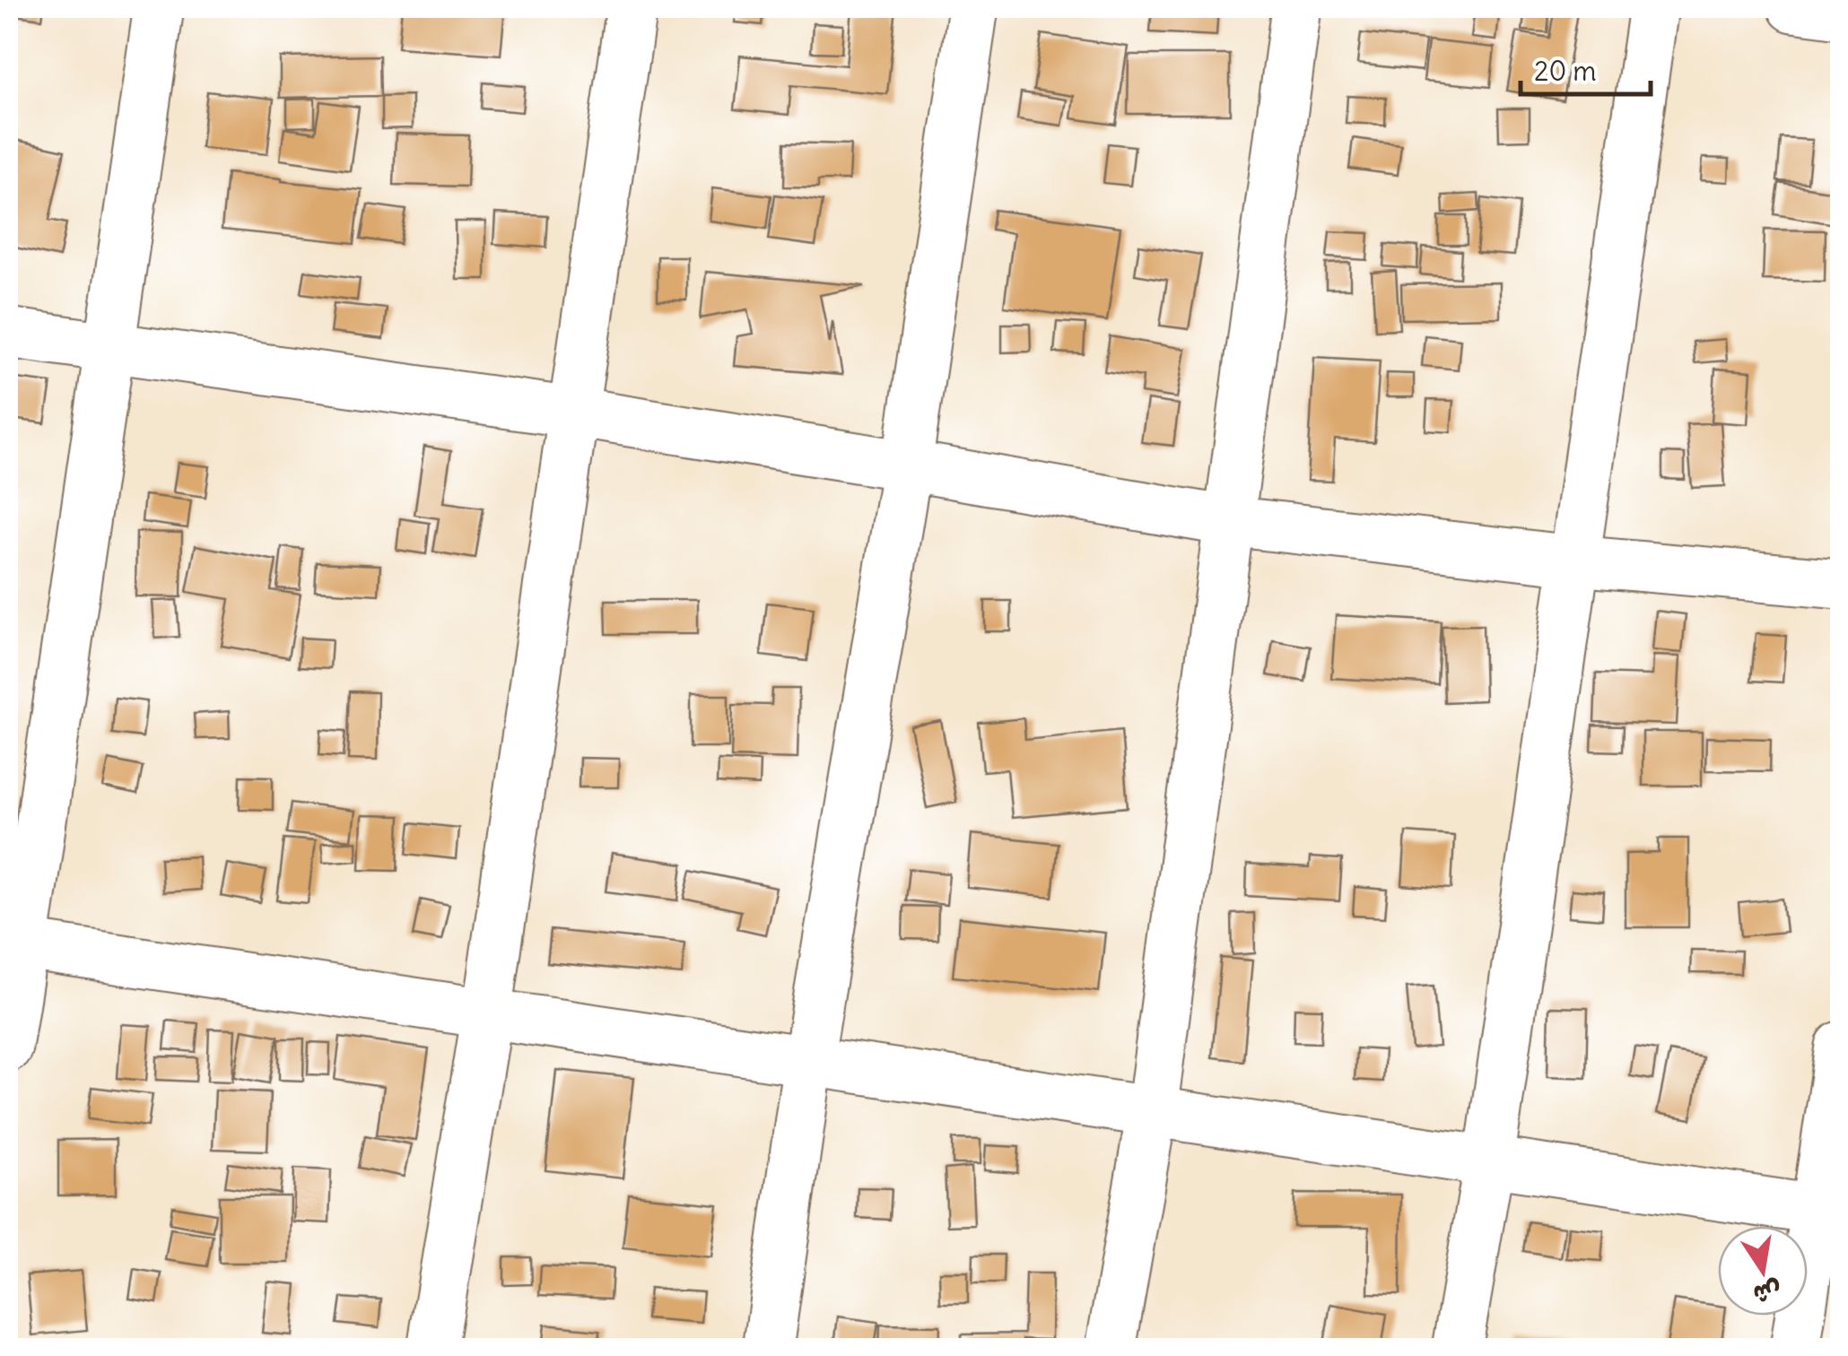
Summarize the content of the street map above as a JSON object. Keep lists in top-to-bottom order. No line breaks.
{"scale_bar":"20 m","north":"bottom"}
